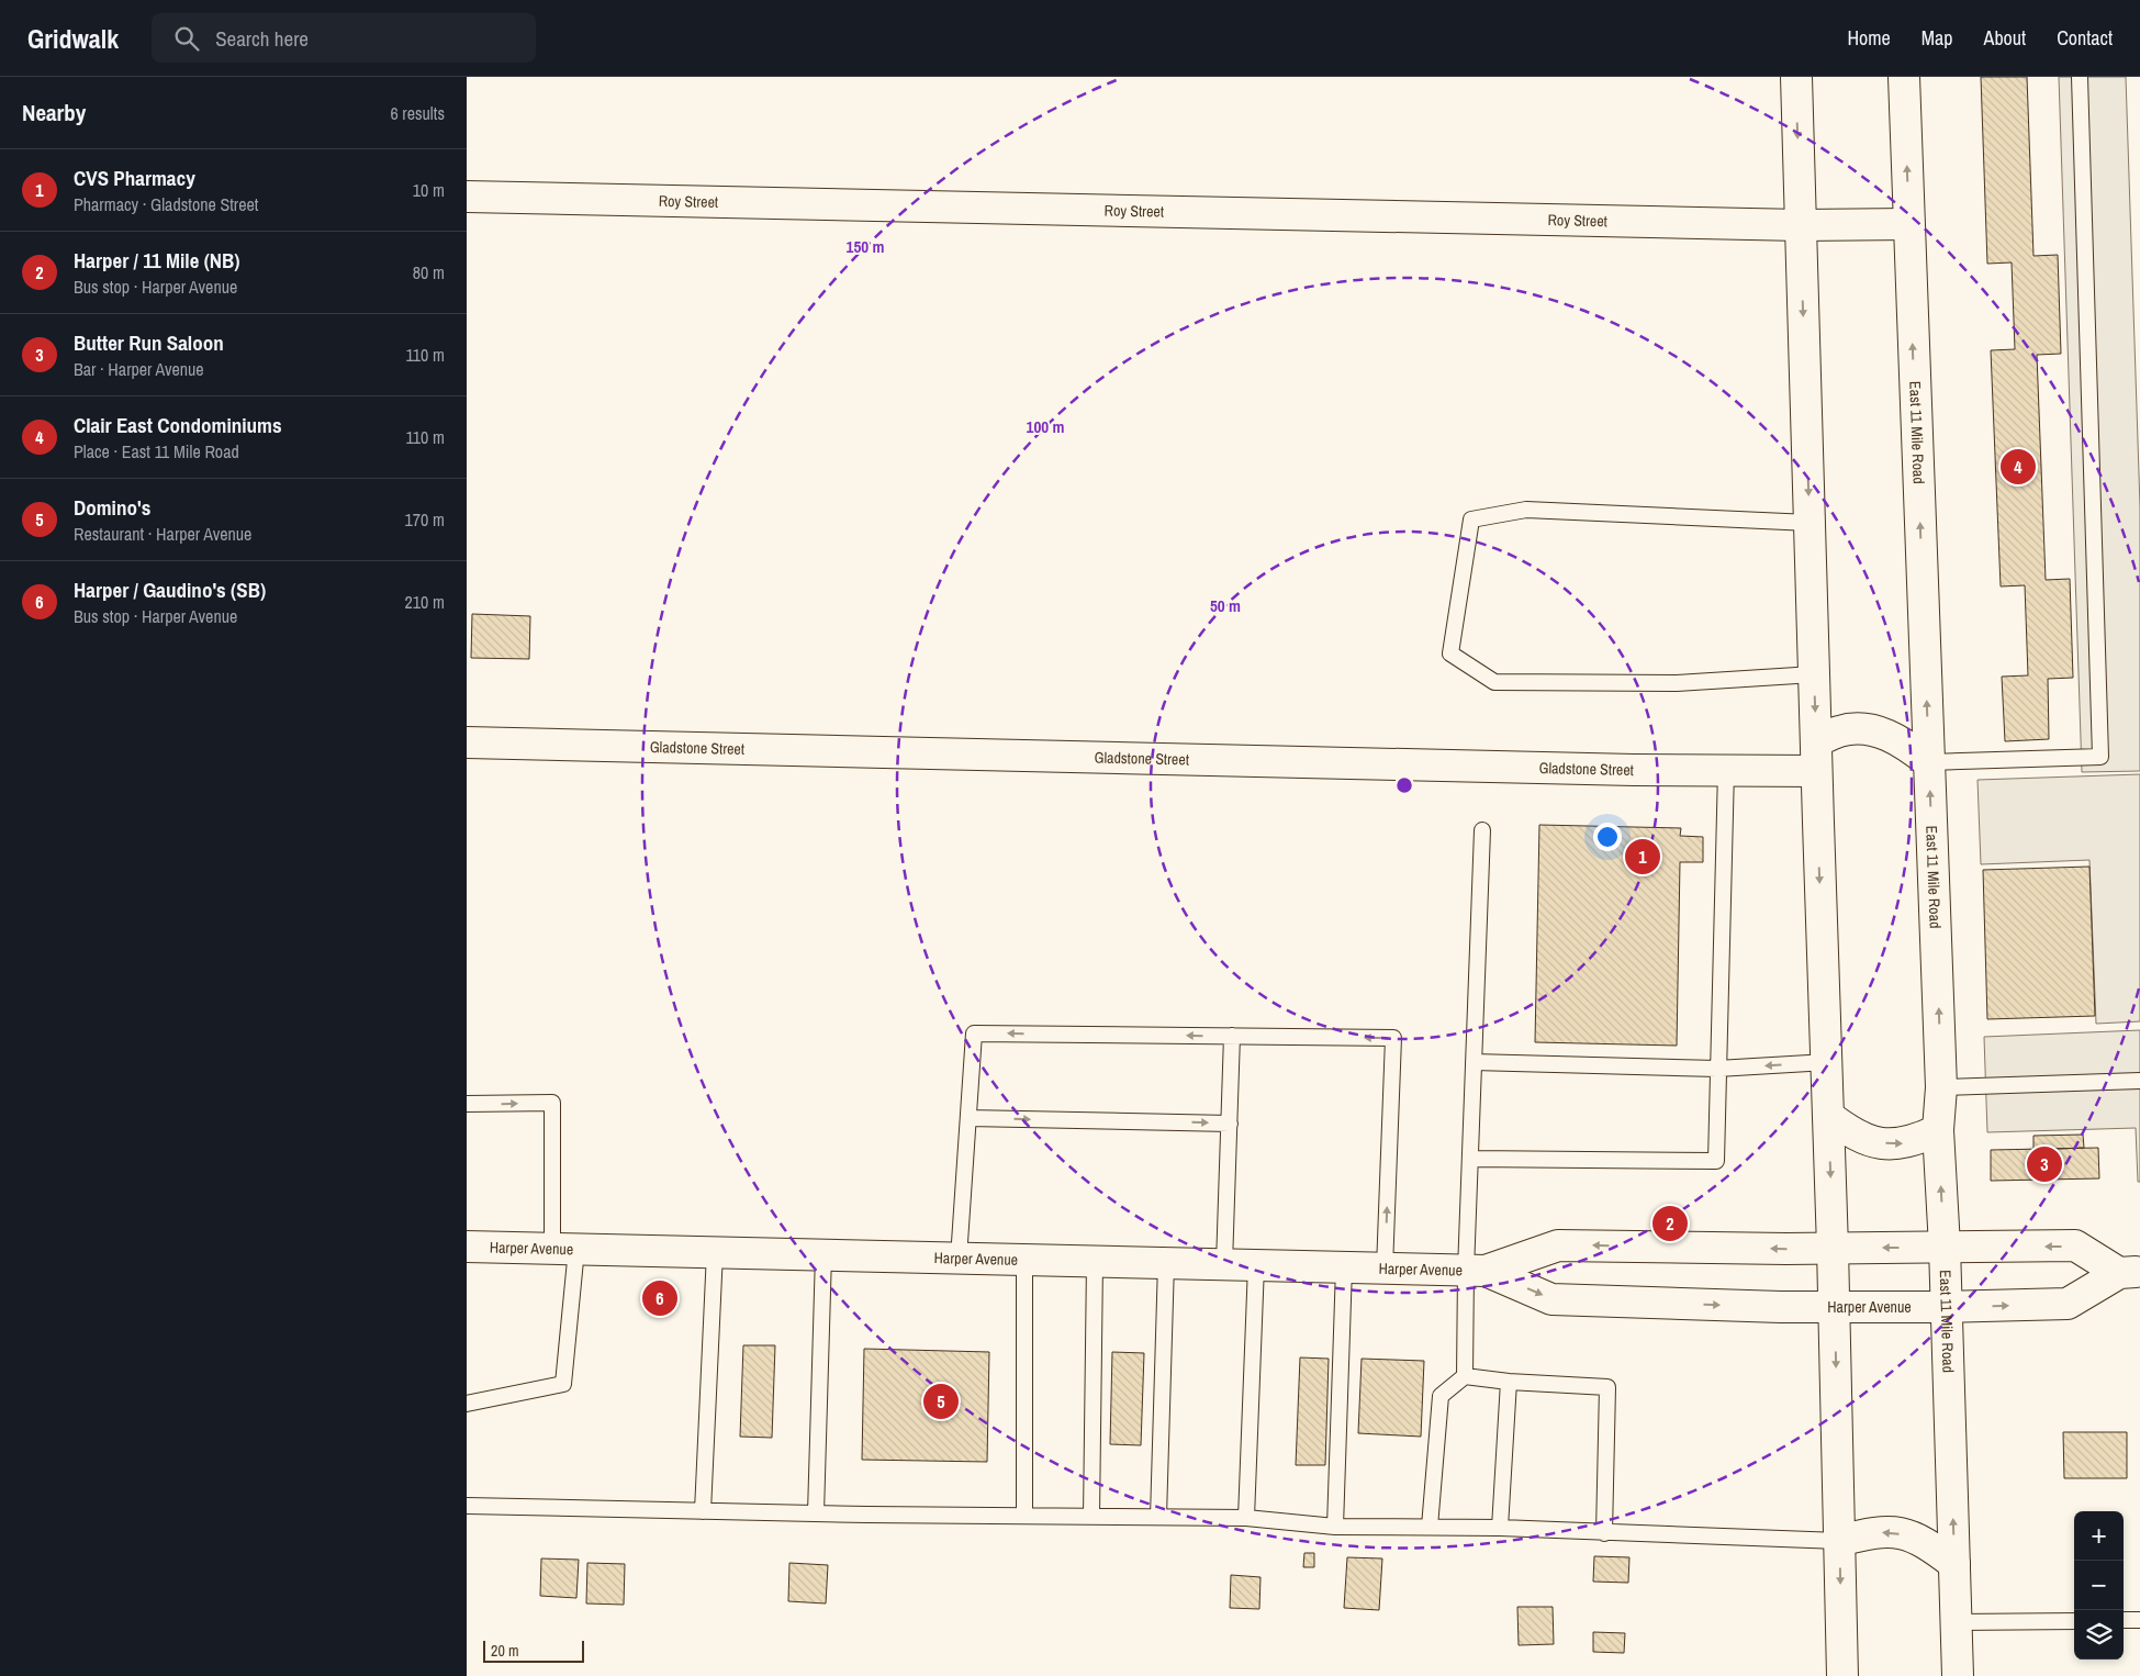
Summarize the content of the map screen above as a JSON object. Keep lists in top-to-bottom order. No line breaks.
{"streets":{"main road":["Roy Street","East 11 Mile Road","Gladstone Street","Harper Avenue"]},"crossings":[["East 11 Mile Road","Harper Avenue"]],"scale_bar":"20 m","page":{"header":"Gridwalk","search":"Search here","nav":["Home","Map","About","Contact"],"heading":["Nearby","6 results"],"list":[{"mark":"1","name":"CVS Pharmacy","note":"Pharmacy · Gladstone Street","value":"10 m"},{"mark":"2","name":"Harper / 11 Mile (NB)","note":"Bus stop · Harper Avenue","value":"80 m"},{"mark":"3","name":"Butter Run Saloon","note":"Bar · Harper Avenue","value":"110 m"},{"mark":"4","name":"Clair East Condominiums","note":"Place · East 11 Mile Road","value":"110 m"},{"mark":"5","name":"Domino's","note":"Restaurant · Harper Avenue","value":"170 m"},{"mark":"6","name":"Harper / Gaudino's (SB)","note":"Bus stop · Harper Avenue","value":"210 m"}],"pins":["4","1","3","2","6","5"],"map_buttons":["+","−"],"scale":"20 m"},"rings":["150 m","100 m","50 m"]}
